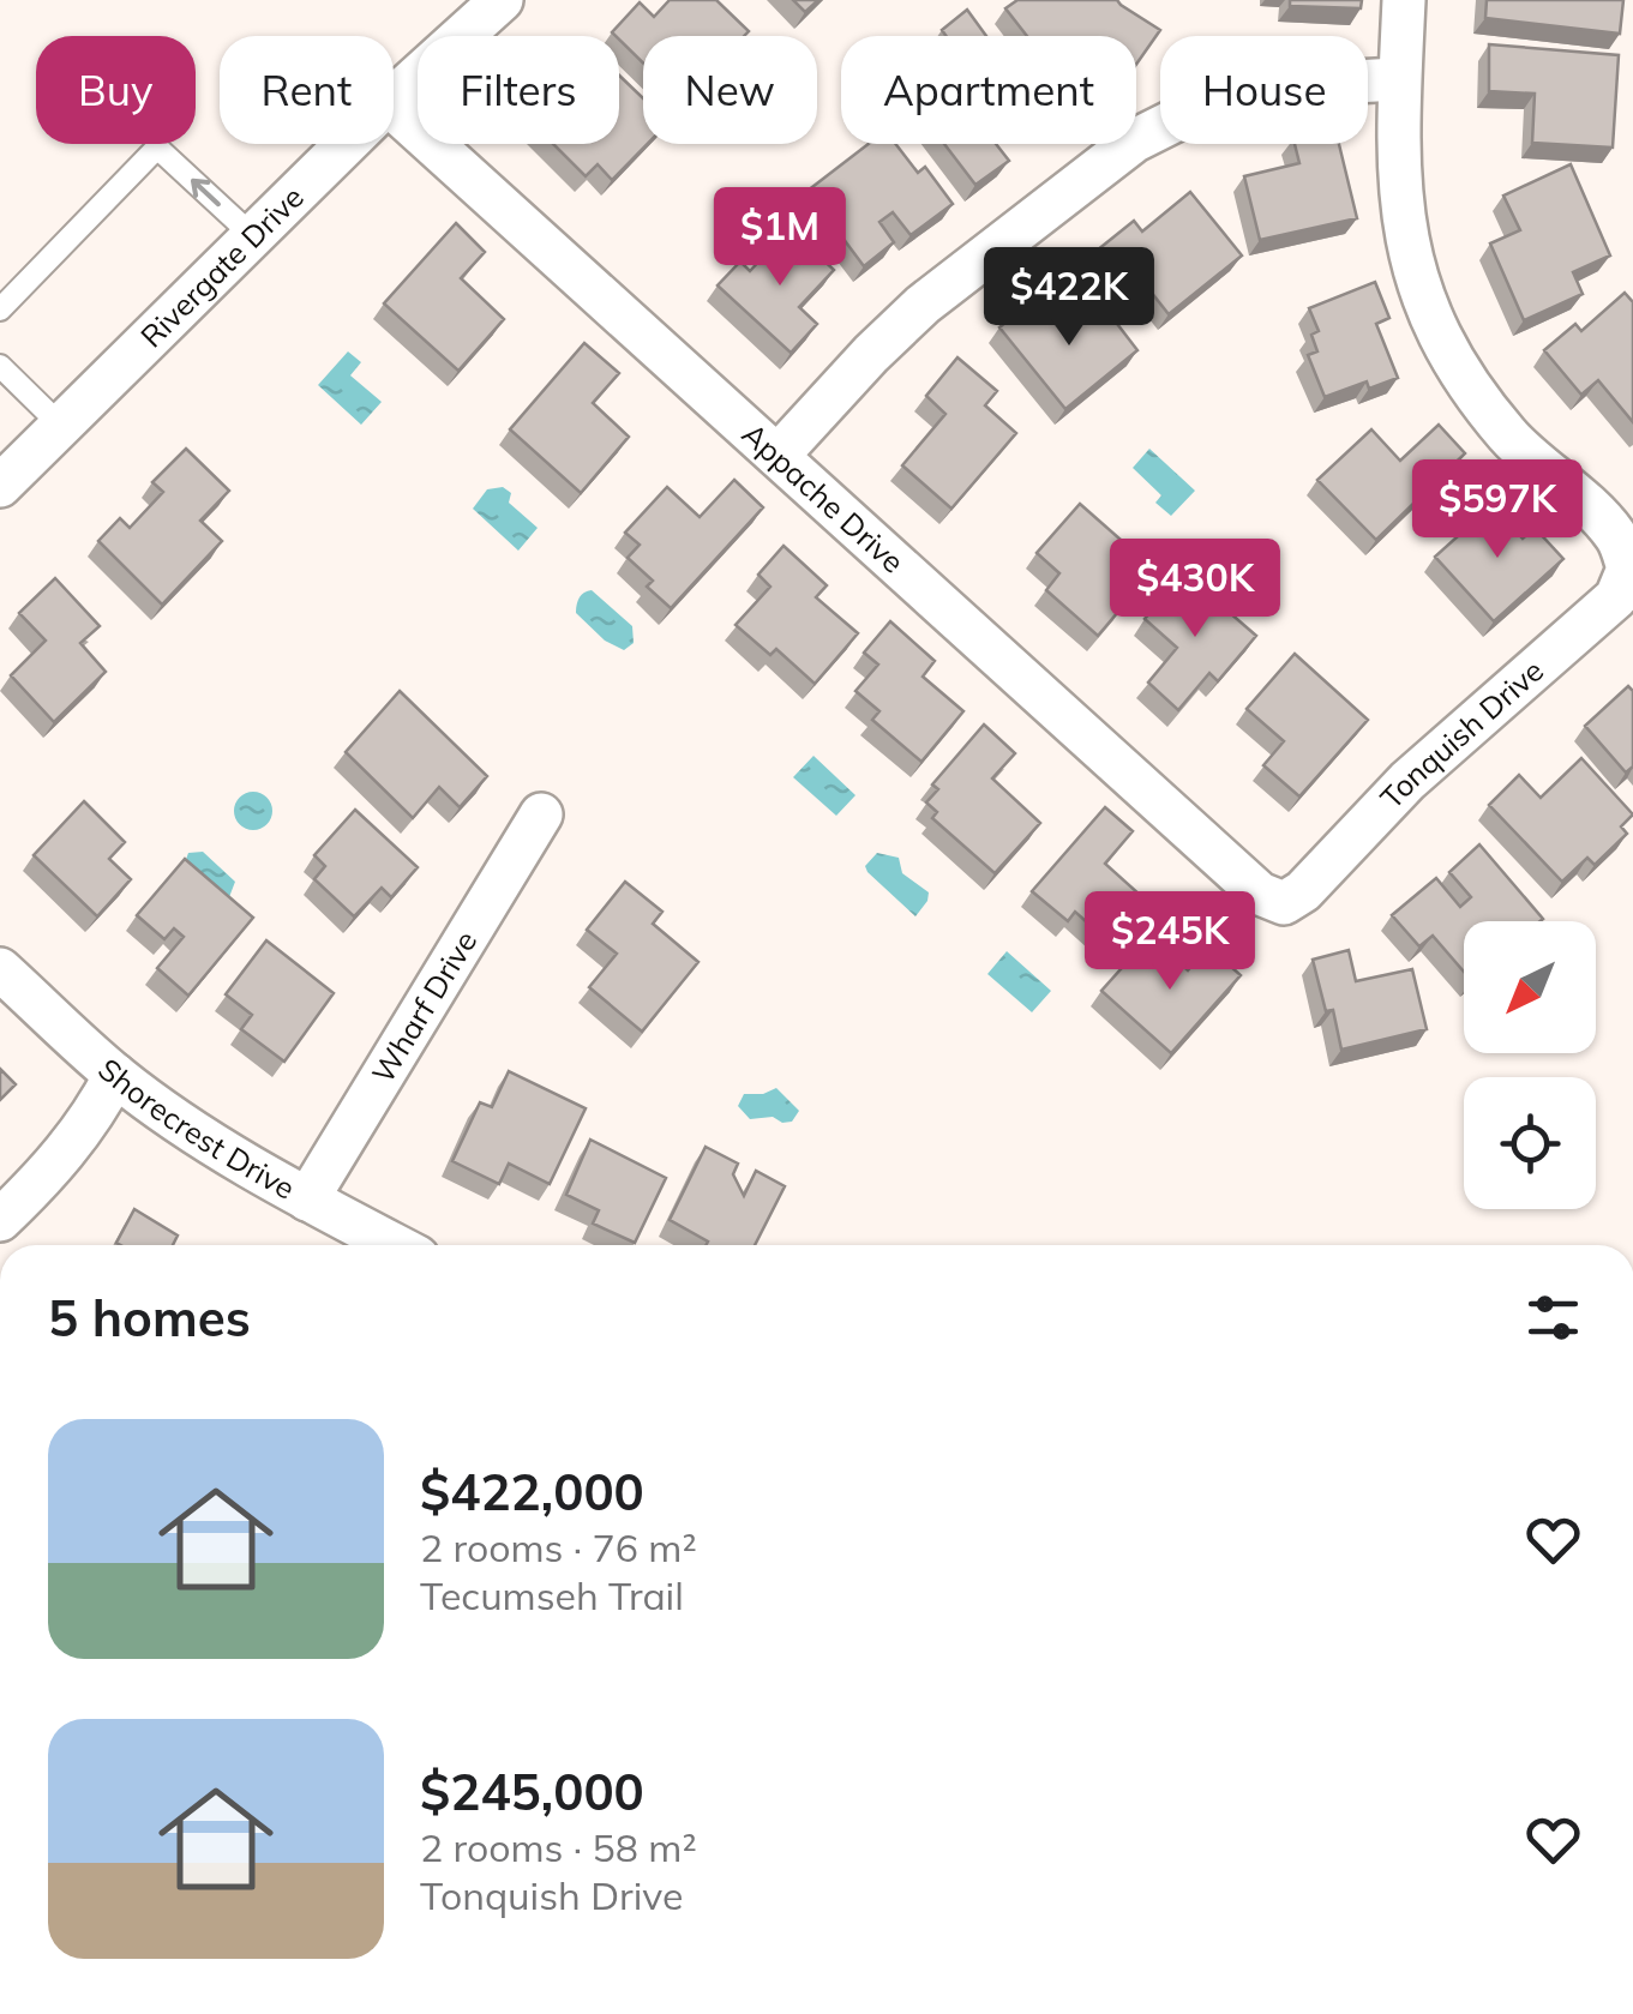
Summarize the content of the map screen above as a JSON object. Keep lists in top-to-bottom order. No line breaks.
{"streets":{"street":["Rivergate Drive","Appache Drive","Tonquish Drive","Wharf Drive","Shorecrest Drive"]},"crossings":[["Appache Drive","Tonquish Drive"],["Wharf Drive","Shorecrest Drive"]],"north":"bottom left","page":{"chip":["Buy","Rent","Filters","New","Apartment","House"],"price":["$1M","$422K","$597K","$430K","$245K"],"heading":"5 homes","list":[{"name":"$422,000","note":"2 rooms · 76 m² · Tecumseh Trail"},{"name":"$245,000","note":"2 rooms · 58 m² · Tonquish Drive"}]}}
